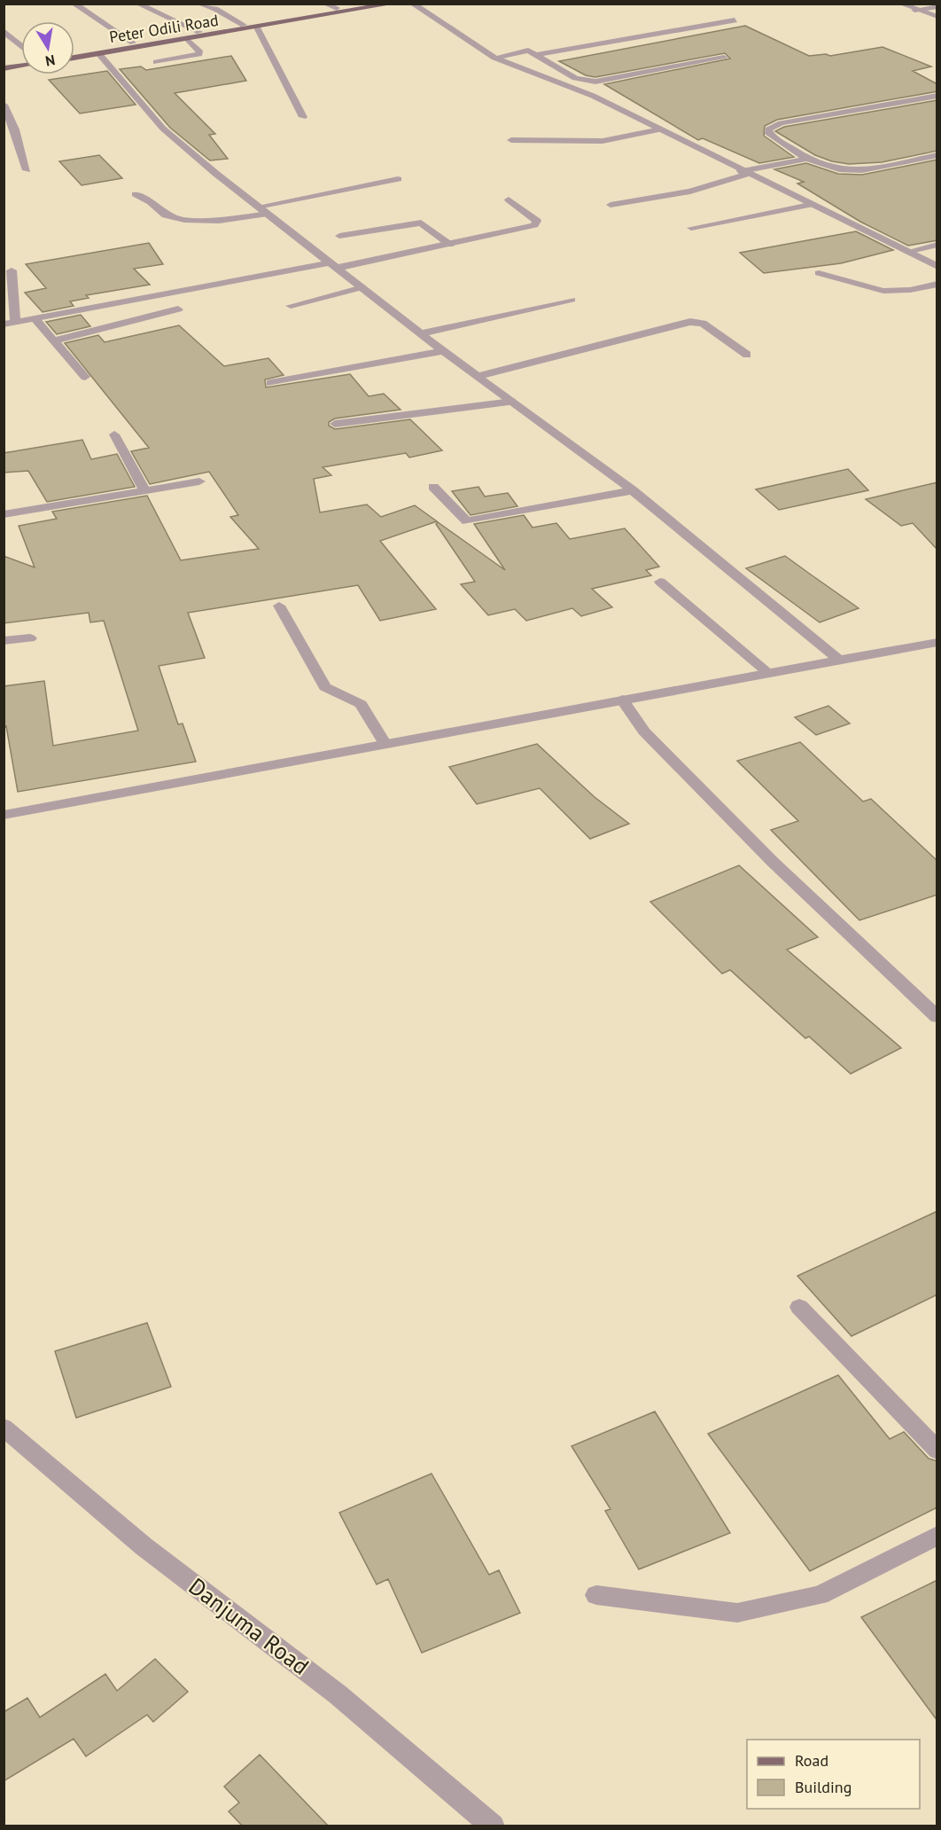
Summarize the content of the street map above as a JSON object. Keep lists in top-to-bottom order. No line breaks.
{"streets":{"main road":["Peter Odili Road"],"street":["Danjuma Road"]},"legend":["Road","Building"],"north":"bottom"}
